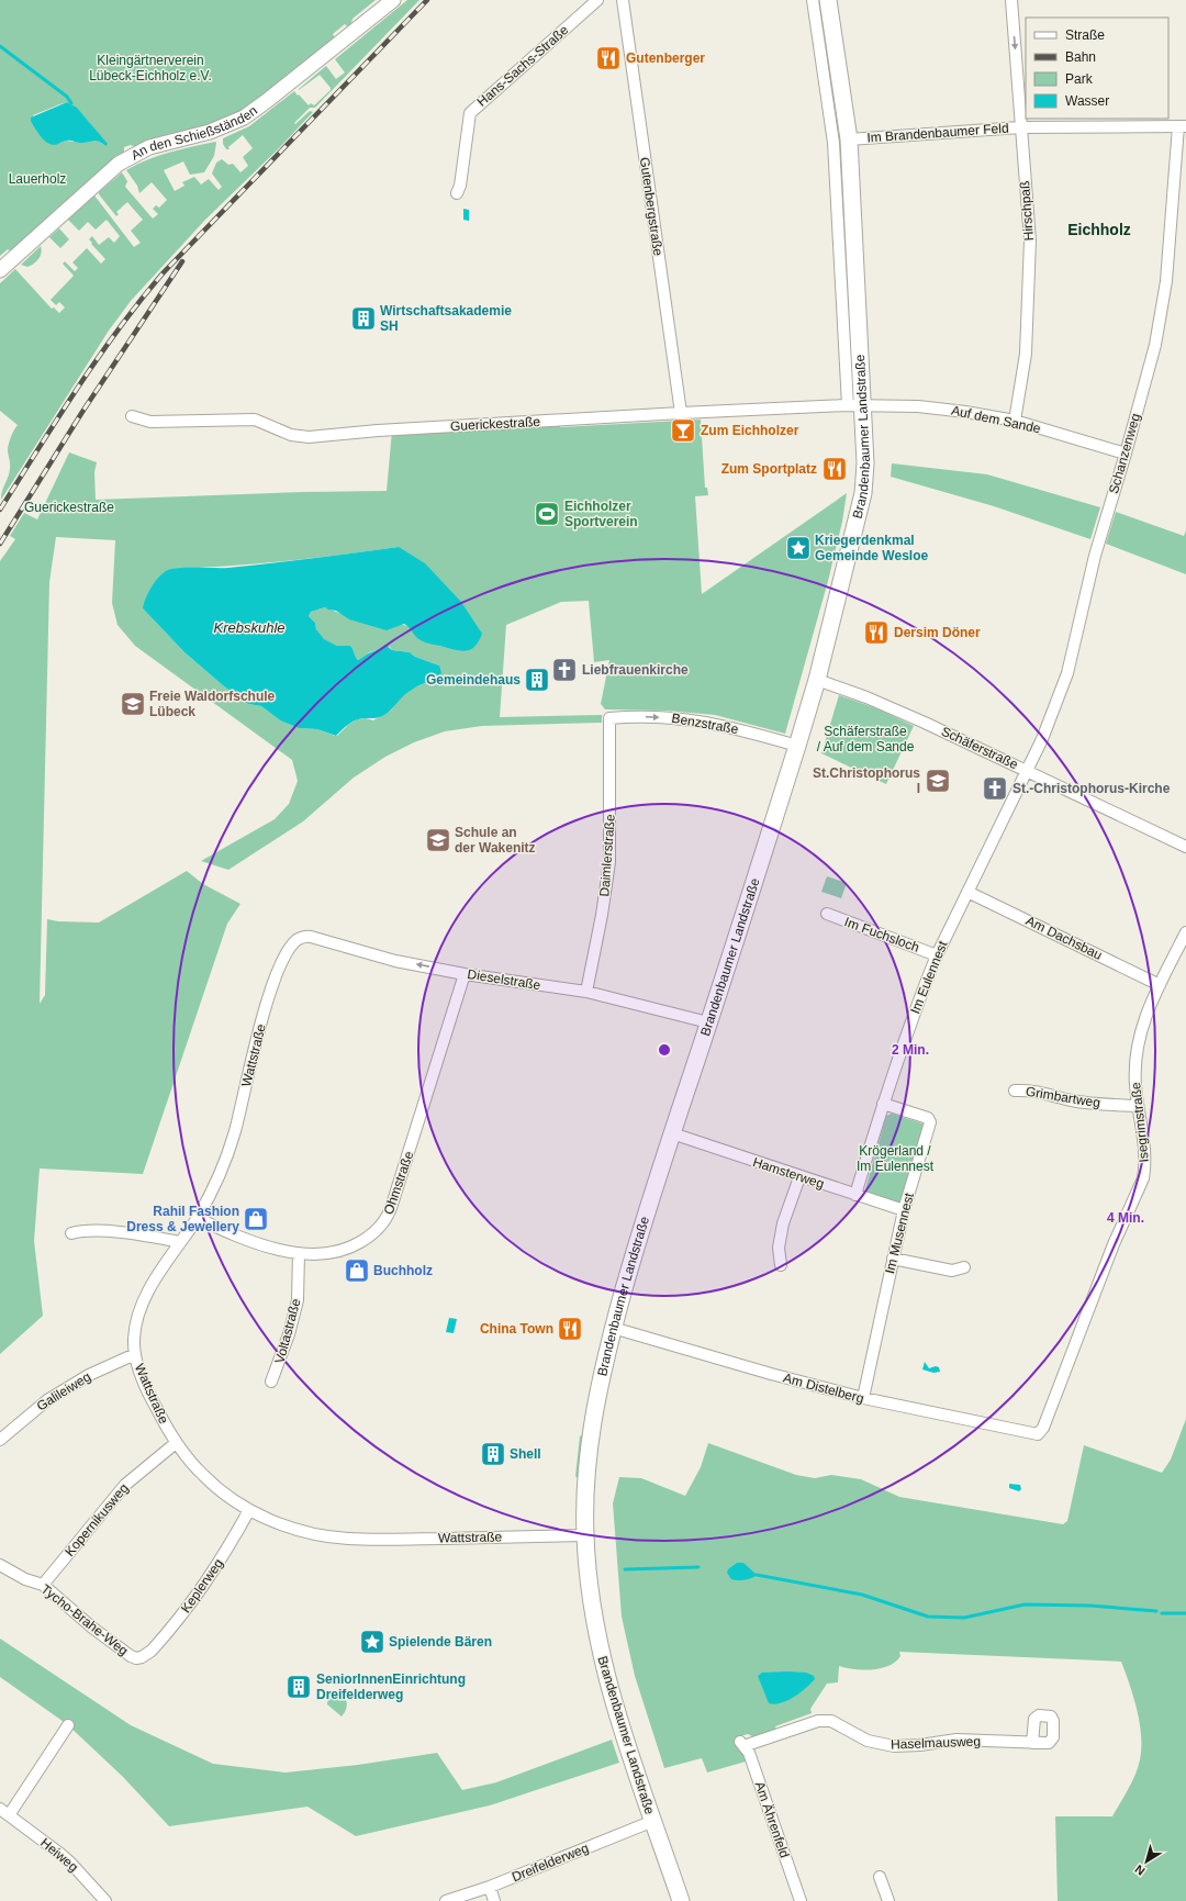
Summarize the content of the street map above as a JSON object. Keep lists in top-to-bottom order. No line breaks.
{"streets":{"main road":["Brandenbaumer Landstraße"],"street":["Hans-Sachs-Straße","An den Schießständen","Im Brandenbaumer Feld","Gutenbergstraße","Hirschpaß","Auf dem Sande","Guerickestraße","Schanzenweg","Benzstraße","Schäferstraße","Daimlerstraße","Im Fuchsloch","Am Dachsbau","Im Eulennest","Dieselstraße","Wattstraße","Grimbartweg","Isegrimstraße","Hamsterweg","Ohmstraße","Im Musennest","Voltastraße","Am Distelberg","Galileiweg","Kopernikusweg","Keplerweg","Tycho-Brahe-Weg","Haselmausweg","Am Ährenfeld","Heiweg","Dreifelderweg"]},"crossings":[["Im Brandenbaumer Feld","Hirschpaß"],["Im Brandenbaumer Feld","Brandenbaumer Landstraße"],["Im Brandenbaumer Feld","Schanzenweg"],["Gutenbergstraße","Guerickestraße"],["Hirschpaß","Auf dem Sande"],["Auf dem Sande","Guerickestraße"],["Auf dem Sande","Brandenbaumer Landstraße"],["Auf dem Sande","Schanzenweg"],["Guerickestraße","Brandenbaumer Landstraße"],["Brandenbaumer Landstraße","Benzstraße"],["Brandenbaumer Landstraße","Schäferstraße"],["Brandenbaumer Landstraße","Dieselstraße"],["Brandenbaumer Landstraße","Wattstraße"],["Brandenbaumer Landstraße","Hamsterweg"],["Brandenbaumer Landstraße","Am Distelberg"],["Brandenbaumer Landstraße","Dreifelderweg"],["Schanzenweg","Schäferstraße"],["Schanzenweg","Im Eulennest"],["Benzstraße","Daimlerstraße"],["Schäferstraße","Im Eulennest"],["Daimlerstraße","Dieselstraße"],["Im Fuchsloch","Im Eulennest"],["Am Dachsbau","Im Eulennest"],["Am Dachsbau","Isegrimstraße"],["Im Eulennest","Hamsterweg"],["Im Eulennest","Im Musennest"],["Dieselstraße","Wattstraße"],["Dieselstraße","Ohmstraße"],["Wattstraße","Ohmstraße"],["Wattstraße","Galileiweg"],["Wattstraße","Kopernikusweg"],["Wattstraße","Keplerweg"],["Grimbartweg","Isegrimstraße"],["Isegrimstraße","Am Distelberg"],["Hamsterweg","Im Musennest"],["Ohmstraße","Voltastraße"],["Im Musennest","Am Distelberg"],["Kopernikusweg","Tycho-Brahe-Weg"],["Keplerweg","Tycho-Brahe-Weg"],["Haselmausweg","Am Ährenfeld"]],"one_way":["Benzstraße","Dieselstraße"],"districts":["Eichholz"],"water":["Krebskuhle"],"parks":["Kleingärtnerverein Lübeck-Eichholz e.V.","Lauerholz","Guerickestraße","Schäferstraße / Auf dem Sande","Krögerland / Im Eulennest"],"places":{"restaurant":["Gutenberger","Zum Sportplatz","Dersim Döner","China Town"],"building":["Wirtschaftsakademie SH","Gemeindehaus","Shell","SeniorInnenEinrichtung Dreifelderweg"],"bar":["Zum Eichholzer"],"sports":["Eichholzer Sportverein"],"place":["Kriegerdenkmal Gemeinde Wesloe","Spielende Bären"],"church":["Liebfrauenkirche","St.-Christophorus-Kirche"],"school or university":["Freie Waldorfschule Lübeck","St.Christophorus I","Schule an der Wakenitz"],"shop":["Rahil Fashion Dress & Jewellery","Buchholz"]},"legend":["Straße","Bahn","Park","Wasser"],"north":"bottom left","rings":["2 Min.","4 Min."]}
